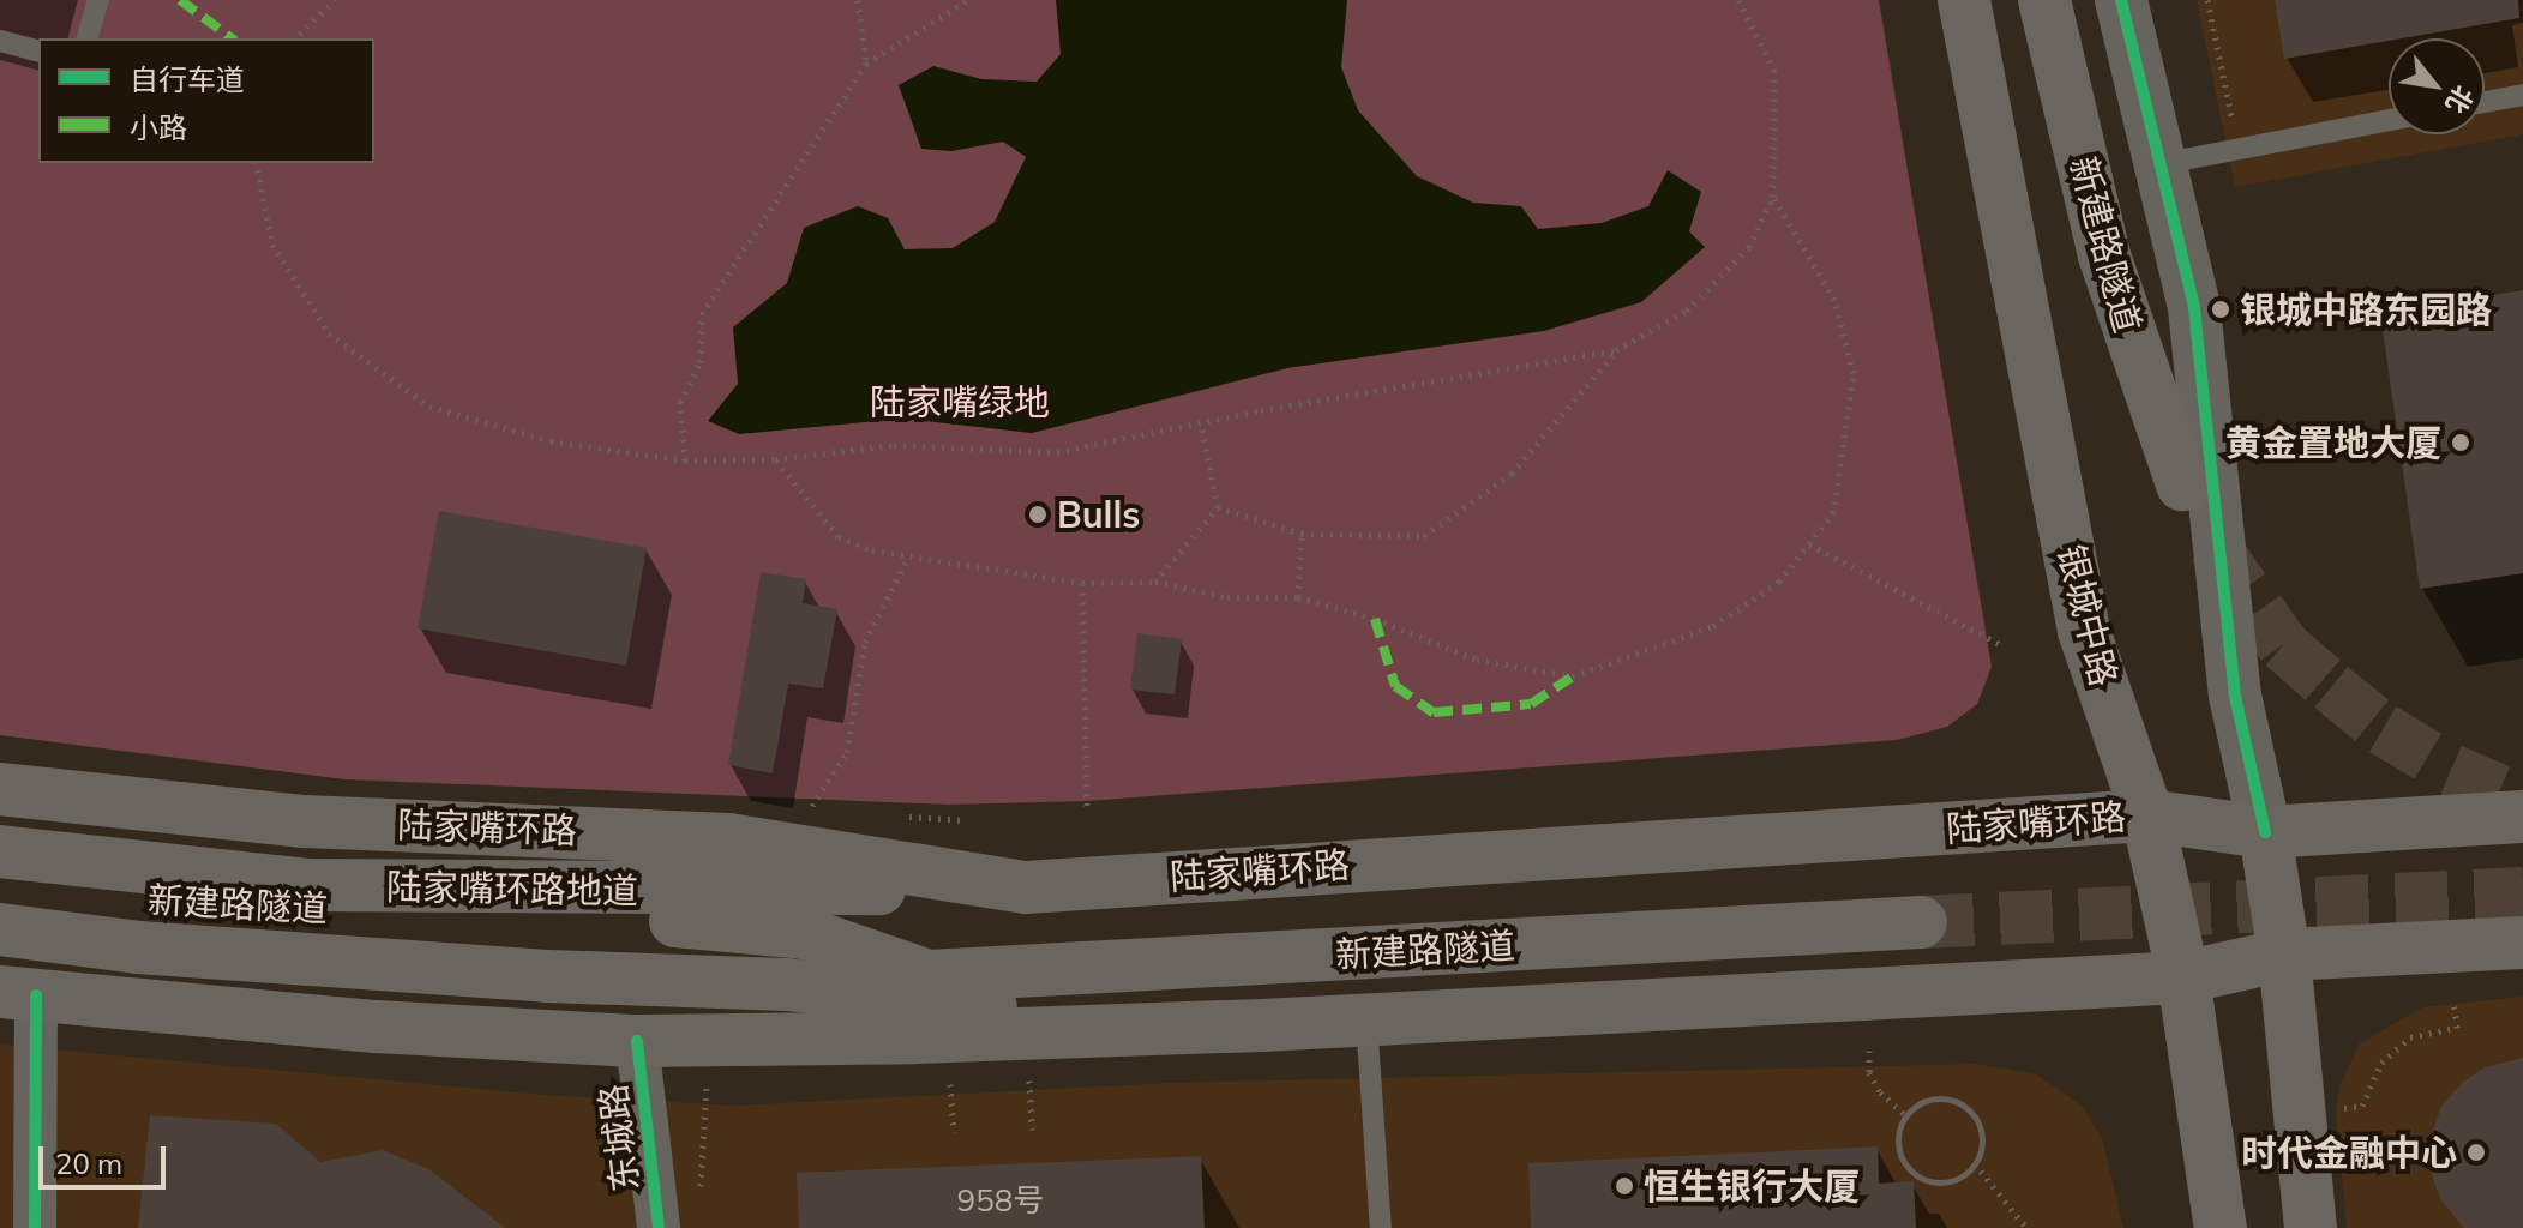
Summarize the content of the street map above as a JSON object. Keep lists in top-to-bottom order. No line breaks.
{"streets":{"main road":["新建路隧道","银城中路","陆家嘴环路","陆家嘴环路地道"],"street":["东城路"]},"crossings":[["银城中路","陆家嘴环路"],["陆家嘴环路","陆家嘴环路地道"]],"parks":["陆家嘴绿地"],"places":["银城中路东园路","黄金置地大厦","Bulls","时代金融中心","恒生银行大厦"],"house_numbers":["958号"],"legend":["自行车道","小路"],"scale_bar":"20 m","north":"bottom right"}
